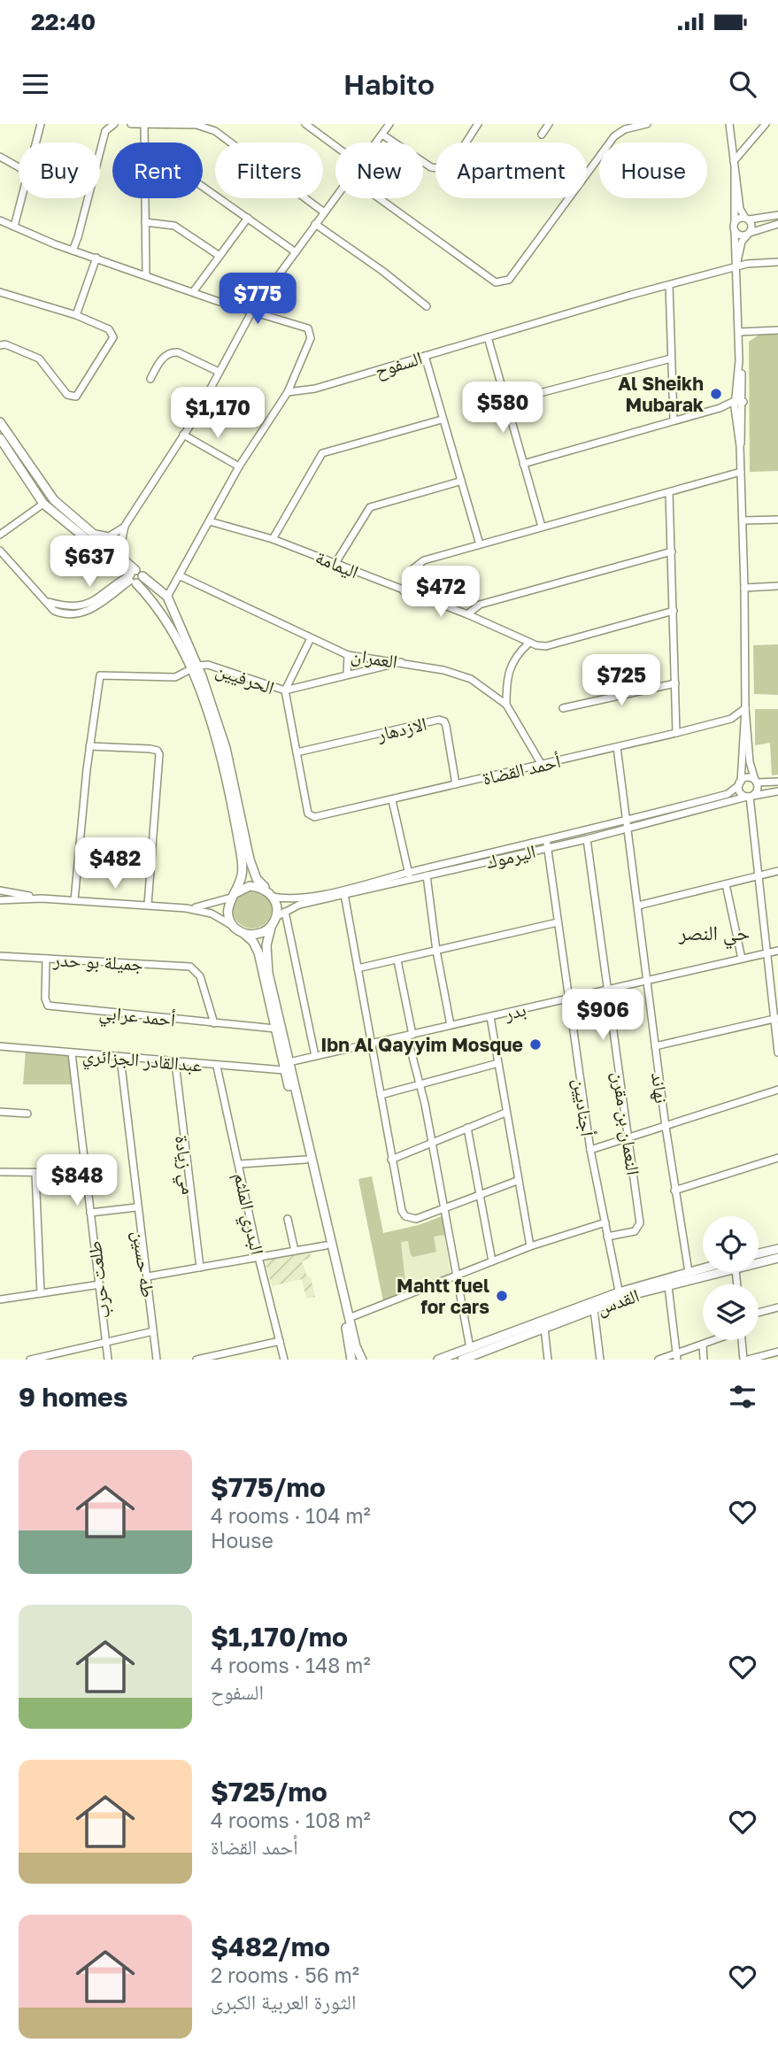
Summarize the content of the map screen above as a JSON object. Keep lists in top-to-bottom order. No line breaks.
{"streets":{"main road":["القدس"],"street":["السفوح","اليمامة","العمران","الحرفيين","الازدهار","أحمد القضاة","اليرموك","جميلة بو حدر","بدر","أحمد عرابي","عبدالقادر الجزائري","نهاند","أجناديين","النعمان بن مقرن","مي زيادة","البدري الملثم","طه حسين","طلعت حرب"]},"crossings":[["العمران","الحرفيين"],["العمران","أحمد القضاة"],["الازدهار","أحمد القضاة"],["أحمد القضاة","نهاند"],["اليرموك","نهاند"],["اليرموك","أجناديين"],["اليرموك","النعمان بن مقرن"],["جميلة بو حدر","أحمد عرابي"],["بدر","عبدالقادر الجزائري"],["بدر","نهاند"],["بدر","أجناديين"],["بدر","النعمان بن مقرن"],["عبدالقادر الجزائري","مي زيادة"],["عبدالقادر الجزائري","البدري الملثم"],["عبدالقادر الجزائري","طه حسين"],["عبدالقادر الجزائري","طلعت حرب"],["نهاند","القدس"],["أجناديين","النعمان بن مقرن"],["أجناديين","القدس"]],"districts":["حي النصر"],"places":["Al Sheikh Mubarak","Ibn Al Qayyim Mosque","Mahtt fuel for cars"],"page":{"status":"22:40","header":"Habito","chip":["Buy","Rent","Filters","New","Apartment","House"],"price":["$775","$580","$1,170","$637","$472","$725","$482","$906","$848"],"heading":"9 homes","list":[{"name":"$775/mo","note":"4 rooms · 104 m² · House"},{"name":"$1,170/mo","note":"4 rooms · 148 m² · السفوح"},{"name":"$725/mo","note":"4 rooms · 108 m² · أحمد القضاة"},{"name":"$482/mo","note":"2 rooms · 56 m² · الثورة العربية الكبرى"}]}}
